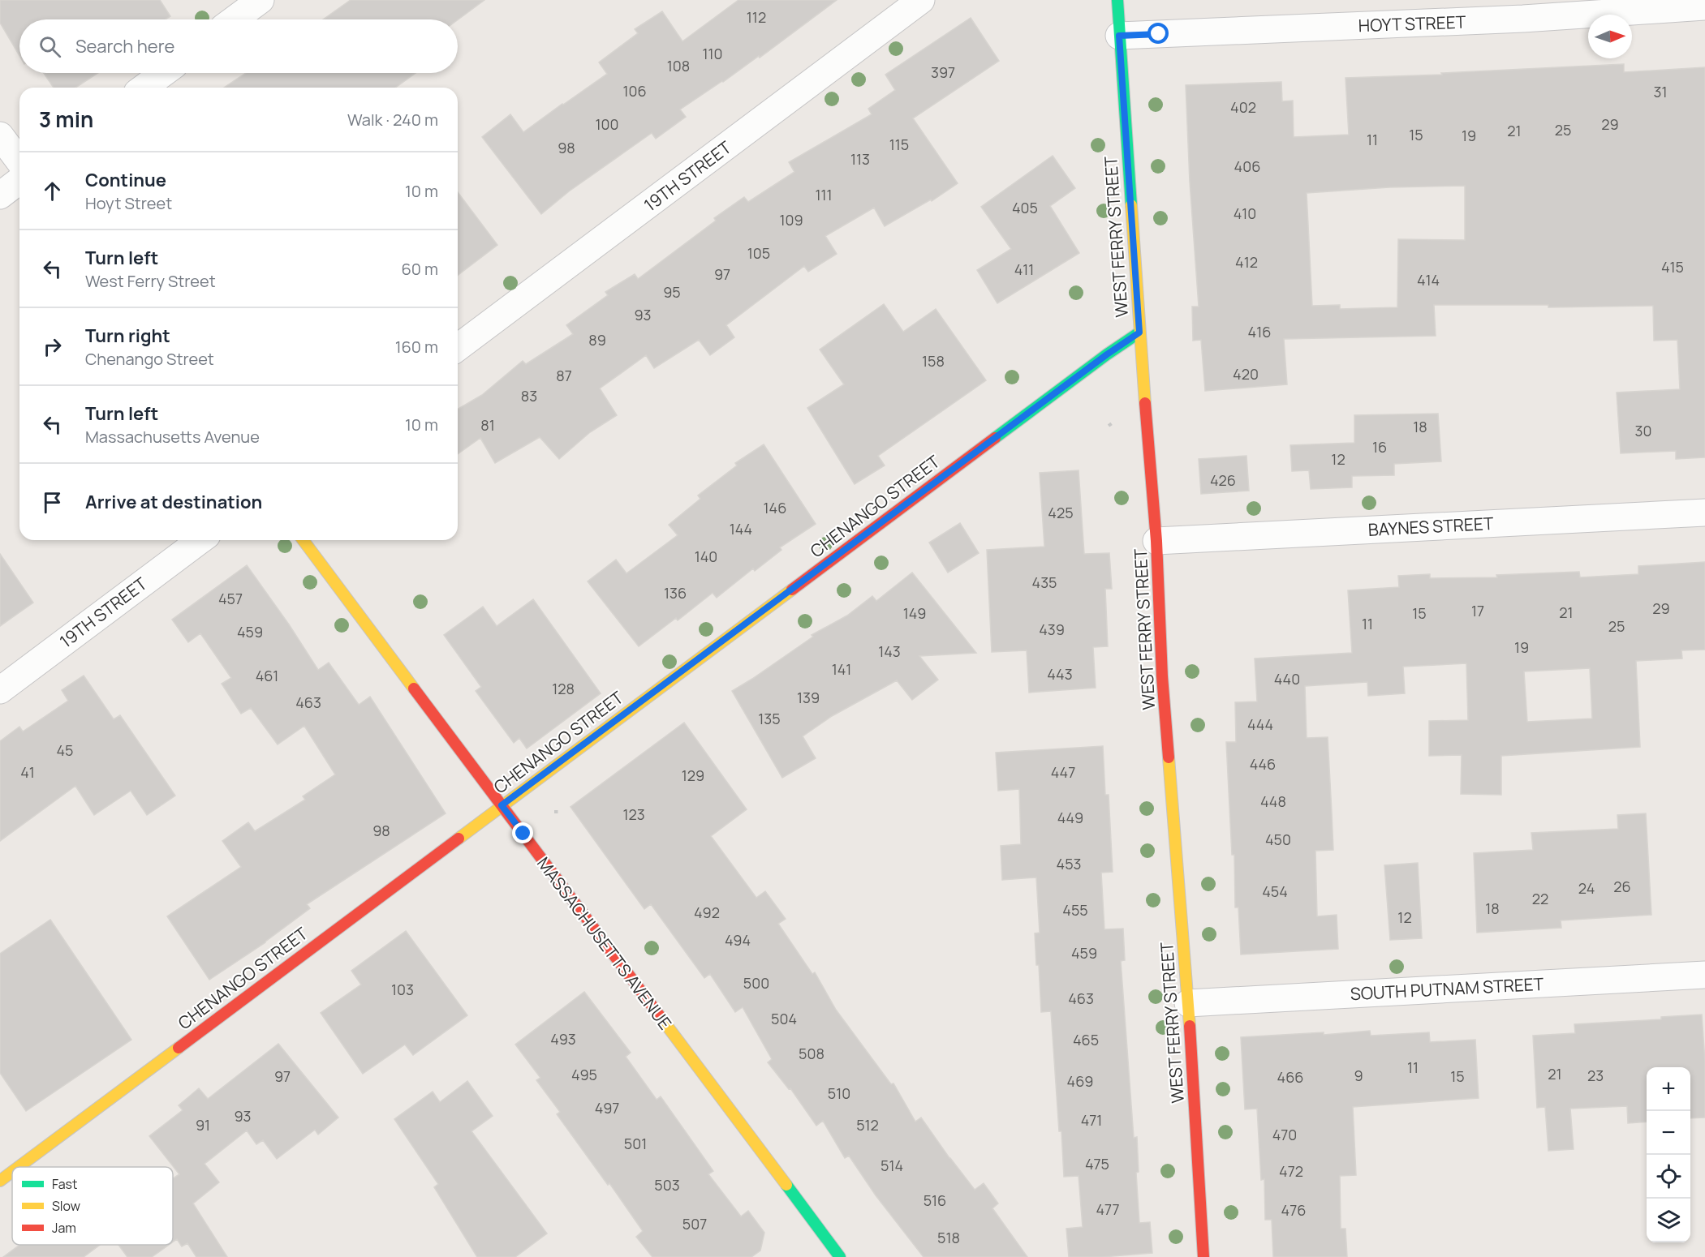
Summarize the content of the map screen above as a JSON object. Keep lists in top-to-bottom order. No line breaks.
{"streets":{"street":["HOYT STREET","19TH STREET","WEST FERRY STREET","CHENANGO STREET","BAYNES STREET","MASSACHUSETTS AVENUE","SOUTH PUTNAM STREET"]},"crossings":[["HOYT STREET","WEST FERRY STREET"],["WEST FERRY STREET","CHENANGO STREET"],["WEST FERRY STREET","BAYNES STREET"],["WEST FERRY STREET","SOUTH PUTNAM STREET"],["CHENANGO STREET","MASSACHUSETTS AVENUE"]],"house_numbers":["112","110","108","397","106","31","402","100","29","25","21","15","19","11","115","98","113","406","111","405","410","109","105","412","415","411","97","414","95","93","416","89","158","420","87","83","81","18","30","16","12","426","146","425","144","140","435","136","457","29","17","21","149","15","11","25","439","459","19","143","141","443","461","440","128","139","463","135","444","45","446","41","447","129","448","123","449","98","450","453","26","24","454","22","18","455","492","12","494","459","500","103","463","504","493","465","508","11","21","495","9","23","97","15","466","469","510","497","93","471","91","512","470","501","475","514","472","503","516","477","476","507","518"],"legend":["Fast","Slow","Jam"],"north":"right","page":{"search":"Search here","heading":["3 min","Walk · 240 m"],"list":[["Continue","Hoyt Street","10 m"],["Turn left","West Ferry Street","60 m"],["Turn right","Chenango Street","160 m"],["Turn left","Massachusetts Avenue","10 m"],"Arrive at destination"],"map_buttons":["+","−"]}}
